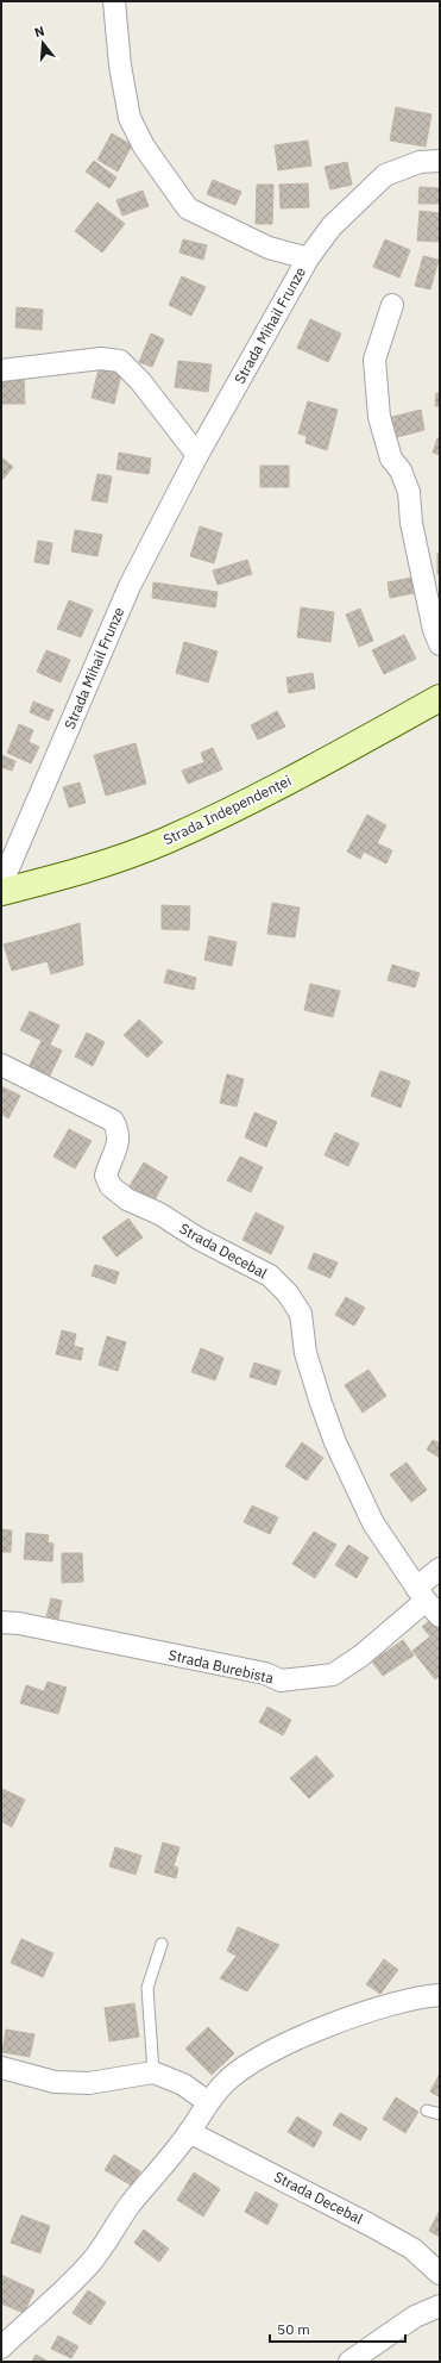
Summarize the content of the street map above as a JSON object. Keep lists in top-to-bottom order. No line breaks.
{"streets":{"main road":["Strada Independenței"],"street":["Strada Mihail Frunze","Strada Decebal","Strada Burebista"]},"crossings":[["Strada Decebal","Strada Burebista"]],"scale_bar":"50 m","north":"top"}
